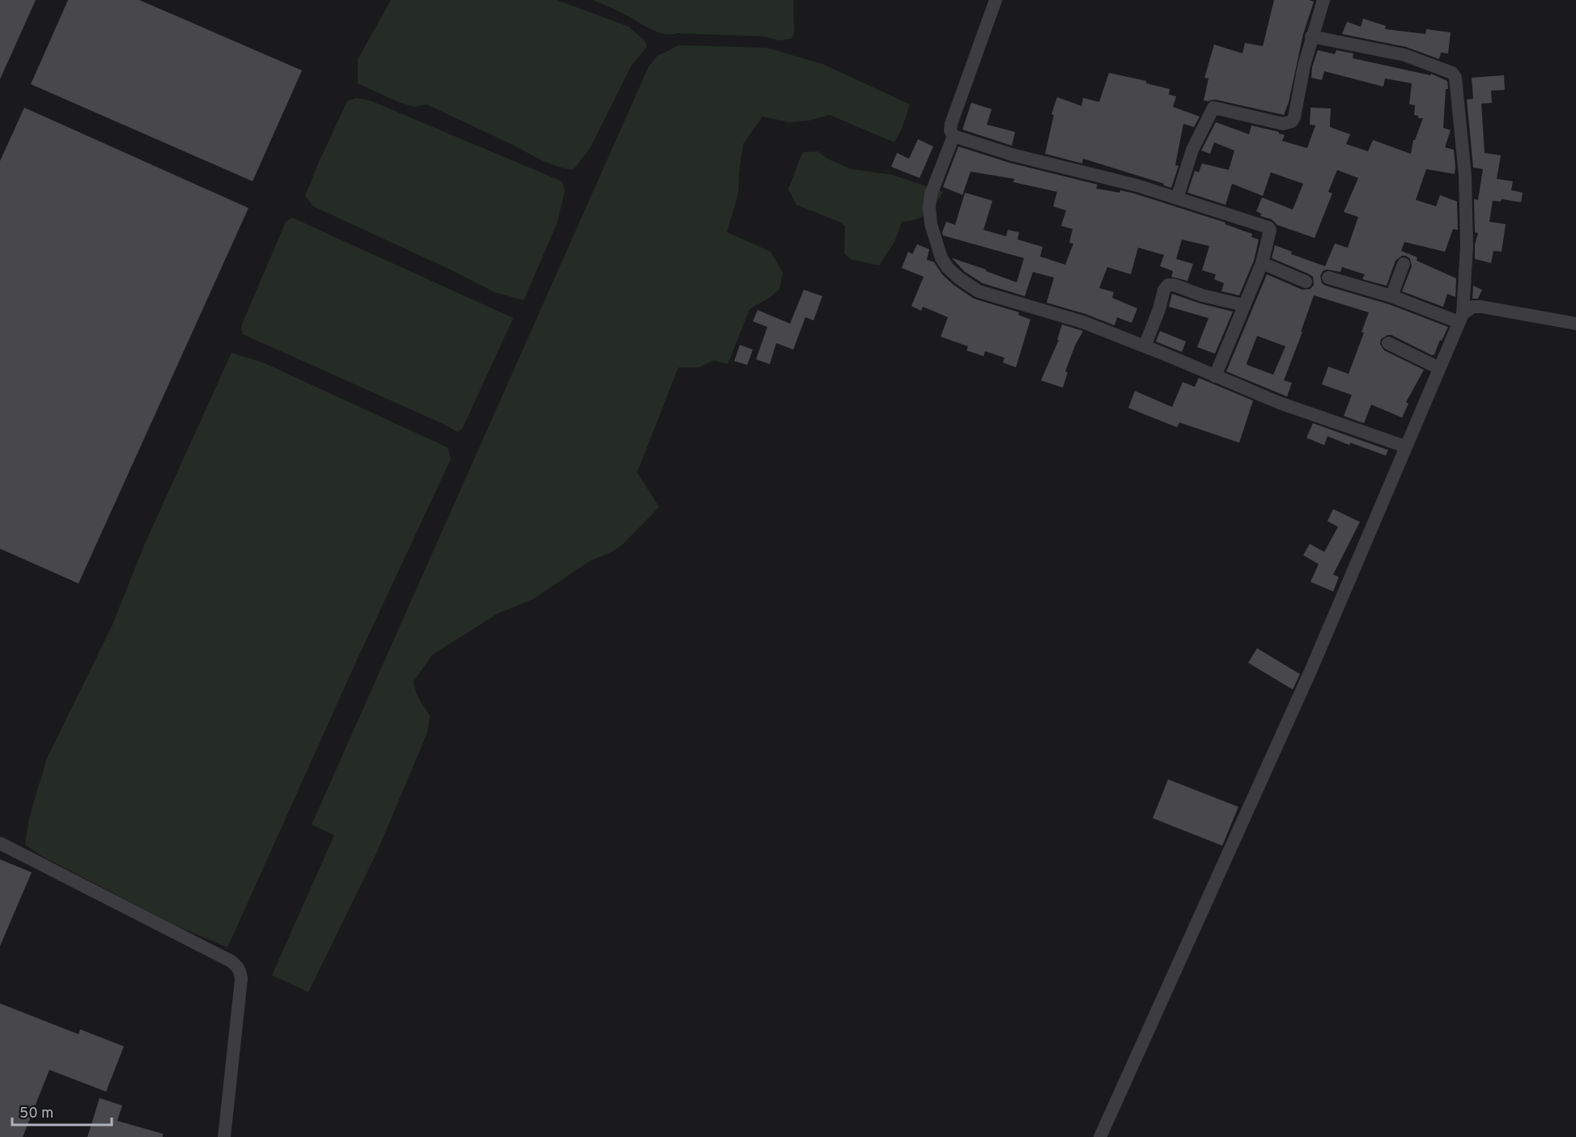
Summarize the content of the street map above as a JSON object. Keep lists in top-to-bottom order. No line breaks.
{"scale_bar":"50 m"}
